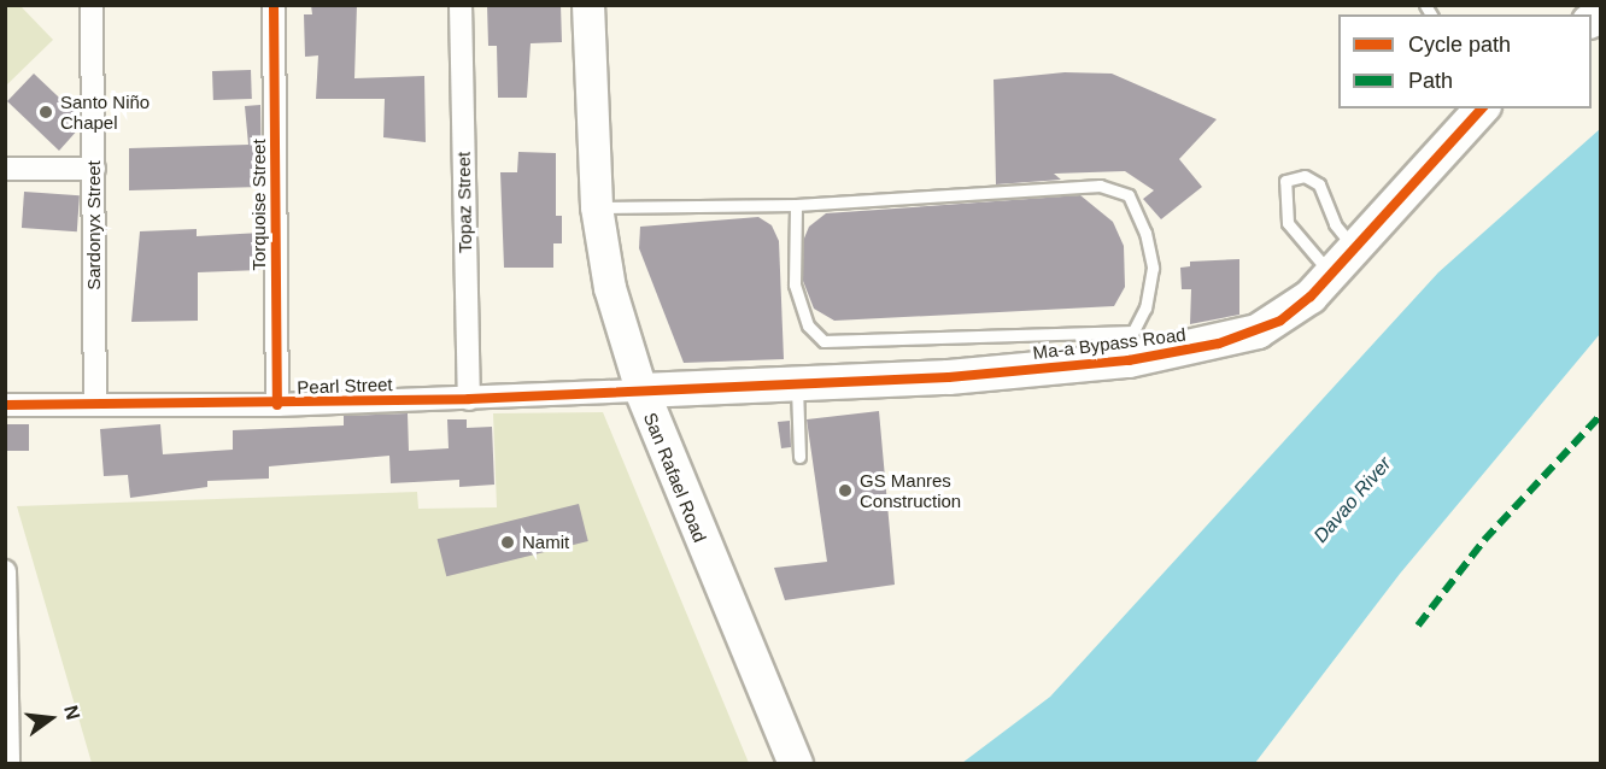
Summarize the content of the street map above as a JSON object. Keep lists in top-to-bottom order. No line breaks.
{"streets":{"main road":["Ma-a Bypass Road","San Rafael Road"],"street":["Topaz Street","Torquoise Street","Sardonyx Street","Pearl Street"]},"crossings":[["Topaz Street","Pearl Street"],["Torquoise Street","Pearl Street"],["Sardonyx Street","Pearl Street"],["Ma-a Bypass Road","Pearl Street"],["Ma-a Bypass Road","San Rafael Road"],["Pearl Street","San Rafael Road"]],"water":["Davao River"],"places":["Santo Niño Chapel","GS Manres Construction","Namit"],"legend":["Cycle path","Path"],"north":"right"}
